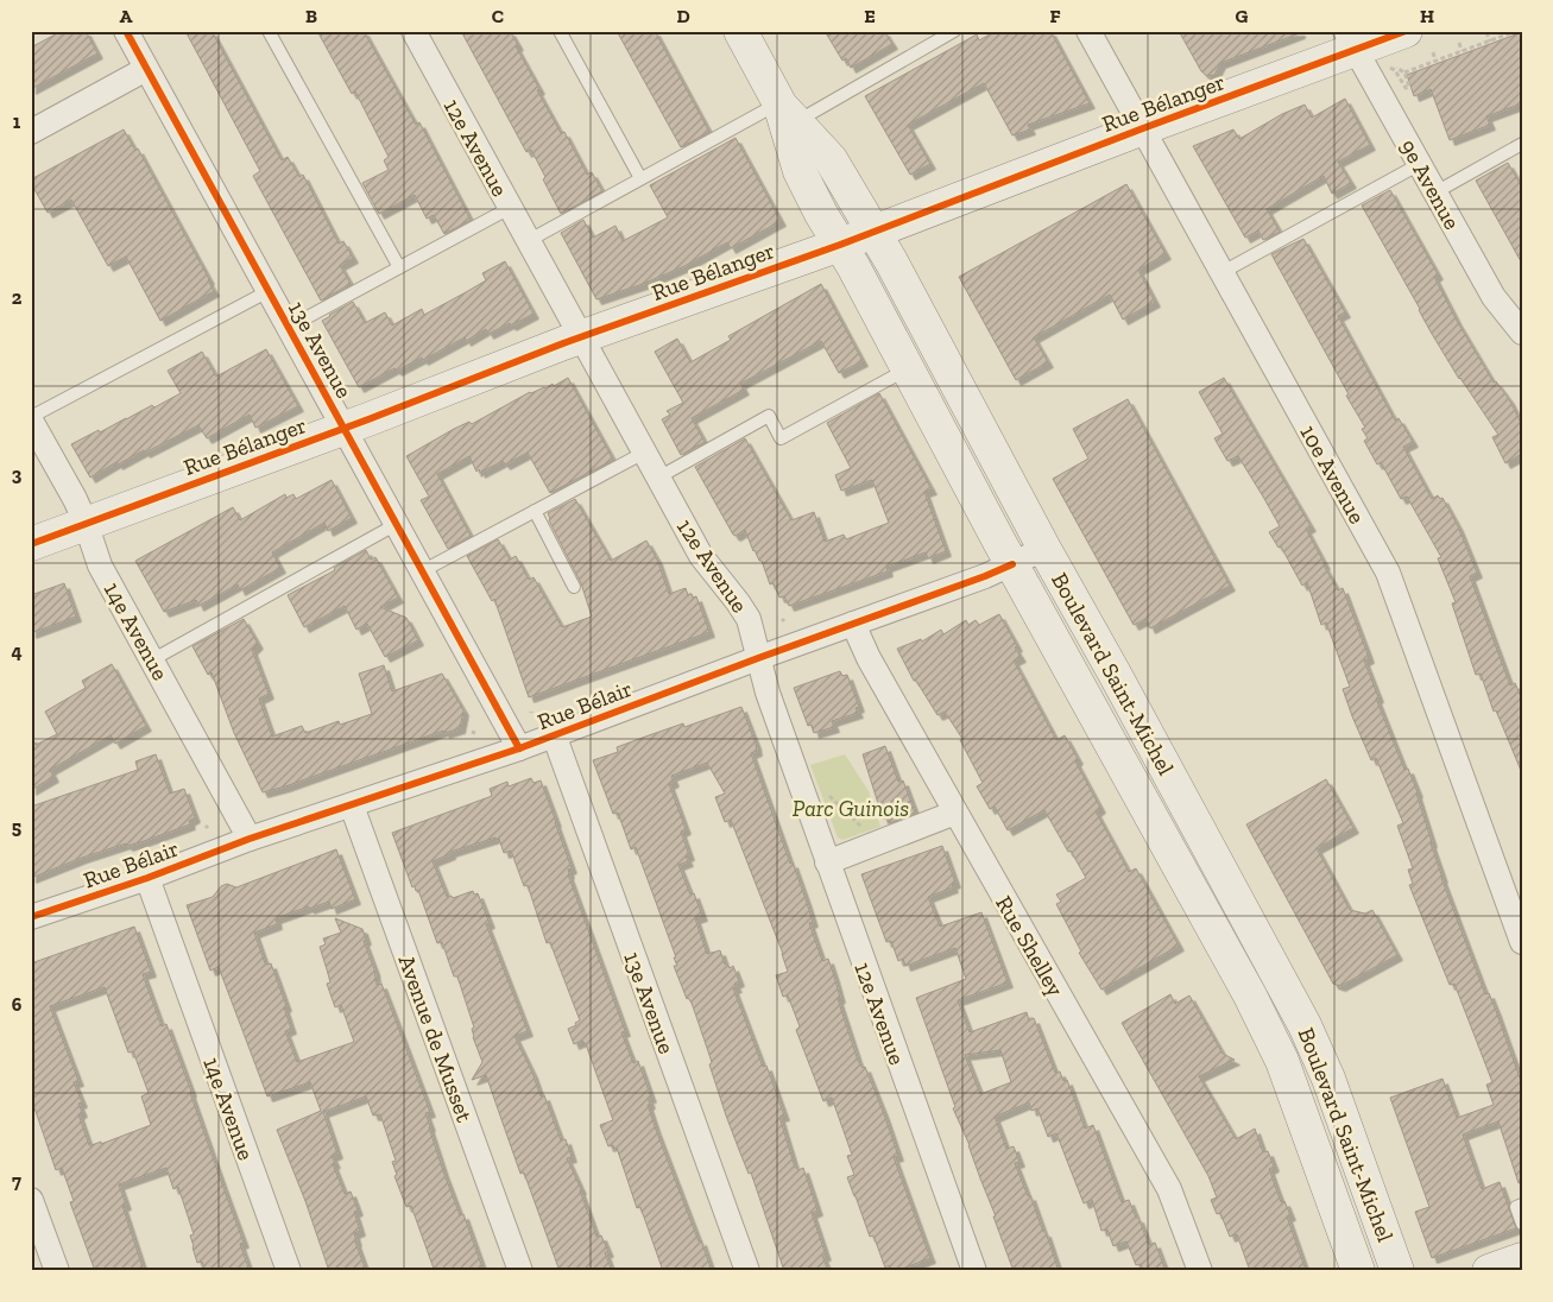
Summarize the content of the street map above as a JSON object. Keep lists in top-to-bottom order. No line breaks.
{"streets":{"main road":["Rue Bélanger","Boulevard Saint-Michel"],"street":["12e Avenue","9e Avenue","13e Avenue","10e Avenue","14e Avenue","Rue Bélair","Rue Shelley","Avenue de Musset"]},"crossings":[["Rue Bélanger","12e Avenue"],["Rue Bélanger","9e Avenue"],["Rue Bélanger","13e Avenue"],["Rue Bélanger","10e Avenue"],["Rue Bélanger","14e Avenue"],["Rue Bélanger","Boulevard Saint-Michel"],["12e Avenue","Rue Bélair"],["13e Avenue","Rue Bélair"],["14e Avenue","Rue Bélair"],["Boulevard Saint-Michel","Rue Bélair"],["Rue Bélair","Rue Shelley"],["Rue Bélair","Avenue de Musset"]],"parks":["Parc Guinois"],"grid":{"columns":["A","B","C","D","E","F","G","H"],"rows":["1","2","3","4","5","6","7"]}}
